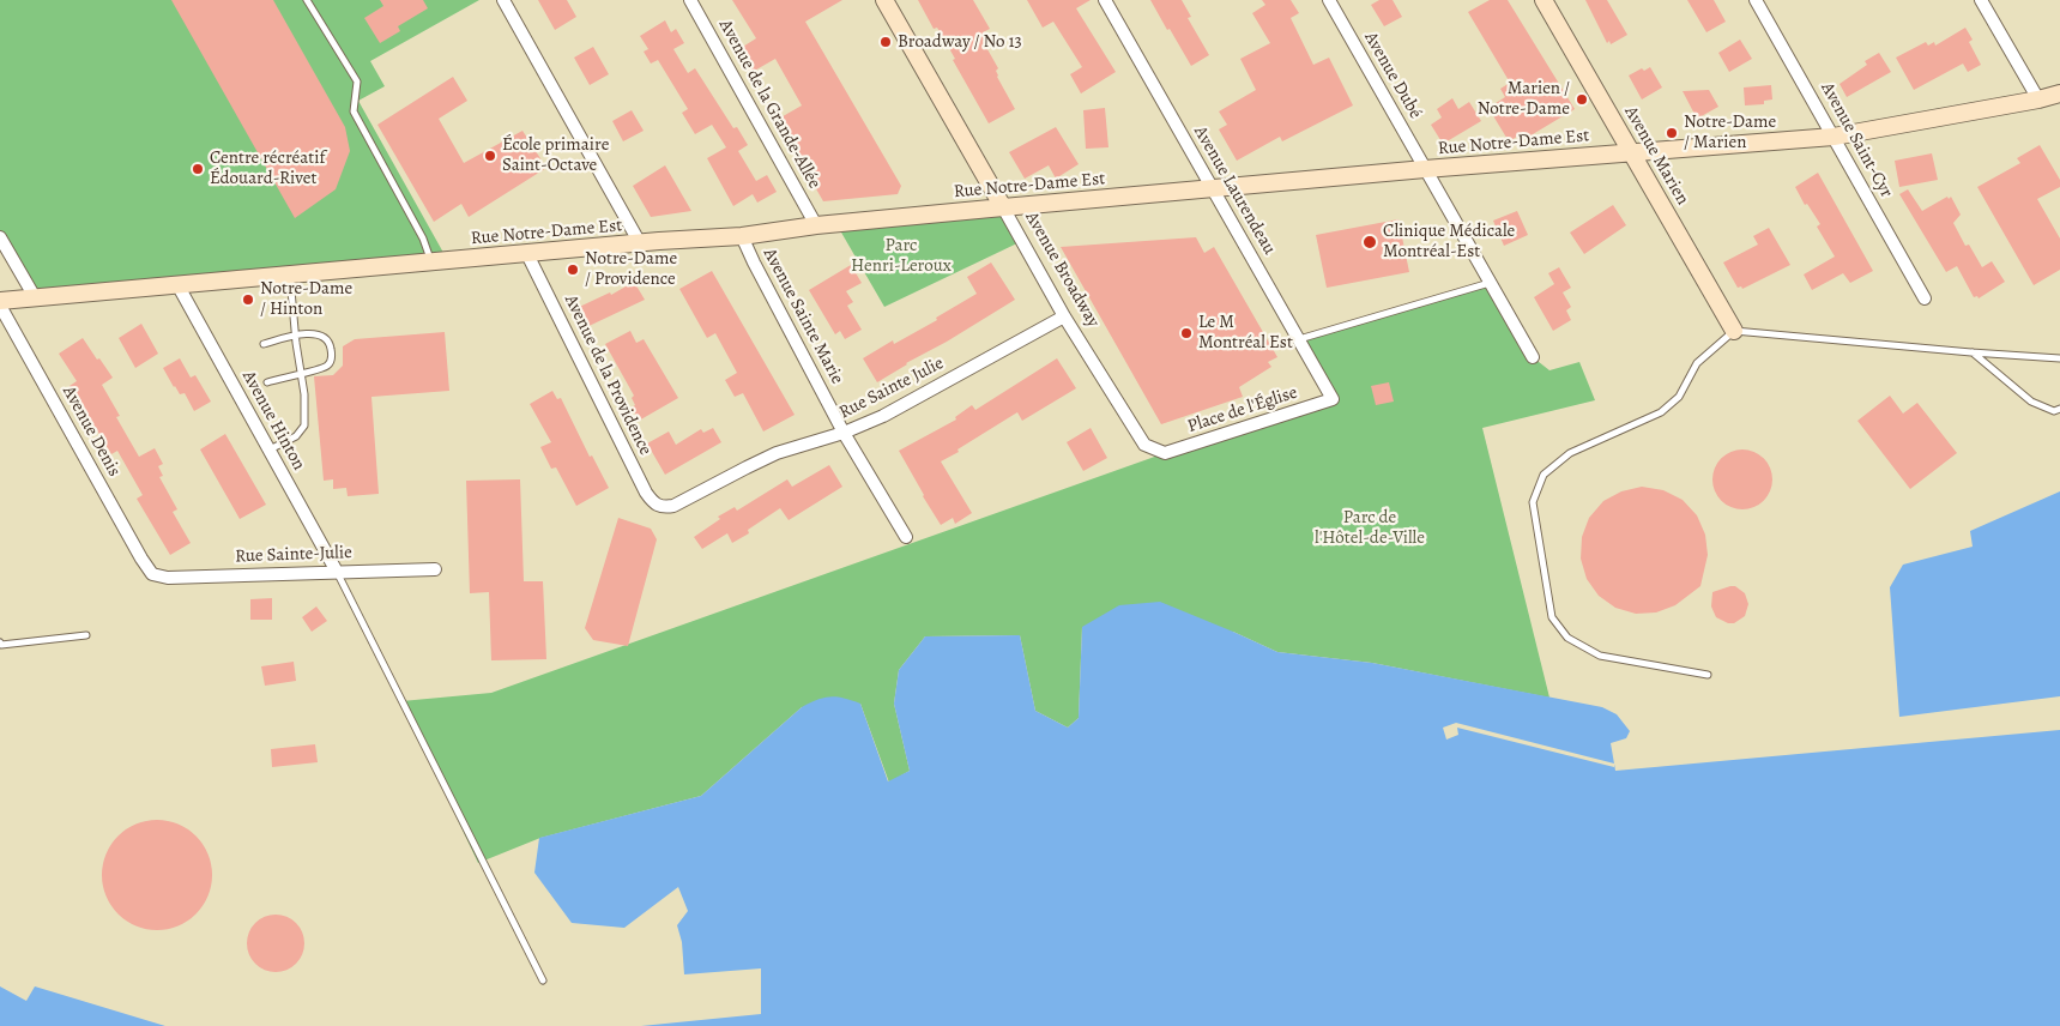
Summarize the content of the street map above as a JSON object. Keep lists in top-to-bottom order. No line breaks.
{"streets":{"main road":["Rue Notre-Dame Est","Avenue Marien","Avenue Broadway"],"street":["Avenue Dubé","Avenue de la Grande-Allée","Avenue Saint-Cyr","Avenue Laurendeau","Avenue Sainte Marie","Avenue de la Providence","Rue Sainte Julie","Place de l'Église","Avenue Hinton","Avenue Denis","Rue Sainte-Julie"]},"crossings":[["Avenue Dubé","Rue Notre-Dame Est"],["Avenue de la Grande-Allée","Rue Notre-Dame Est"],["Avenue Saint-Cyr","Rue Notre-Dame Est"],["Rue Notre-Dame Est","Avenue Marien"],["Rue Notre-Dame Est","Avenue Laurendeau"],["Rue Notre-Dame Est","Avenue Broadway"],["Rue Notre-Dame Est","Avenue Sainte Marie"],["Rue Notre-Dame Est","Avenue de la Providence"],["Rue Notre-Dame Est","Avenue Hinton"],["Rue Notre-Dame Est","Avenue Denis"],["Avenue Laurendeau","Place de l'Église"],["Avenue Broadway","Rue Sainte Julie"],["Avenue Broadway","Place de l'Église"],["Avenue Sainte Marie","Rue Sainte Julie"],["Avenue de la Providence","Rue Sainte Julie"],["Avenue Hinton","Rue Sainte-Julie"],["Avenue Denis","Rue Sainte-Julie"]],"parks":["Parc Henri-Leroux","Parc de l'Hôtel-de-Ville"],"places":["Broadway / No 13","Marien / Notre-Dame","Notre-Dame / Marien","École primaire Saint-Octave","Centre récréatif Édouard-Rivet","Clinique Médicale Montréal-Est","Notre-Dame / Providence","Notre-Dame / Hinton","Le M Montréal Est"]}
